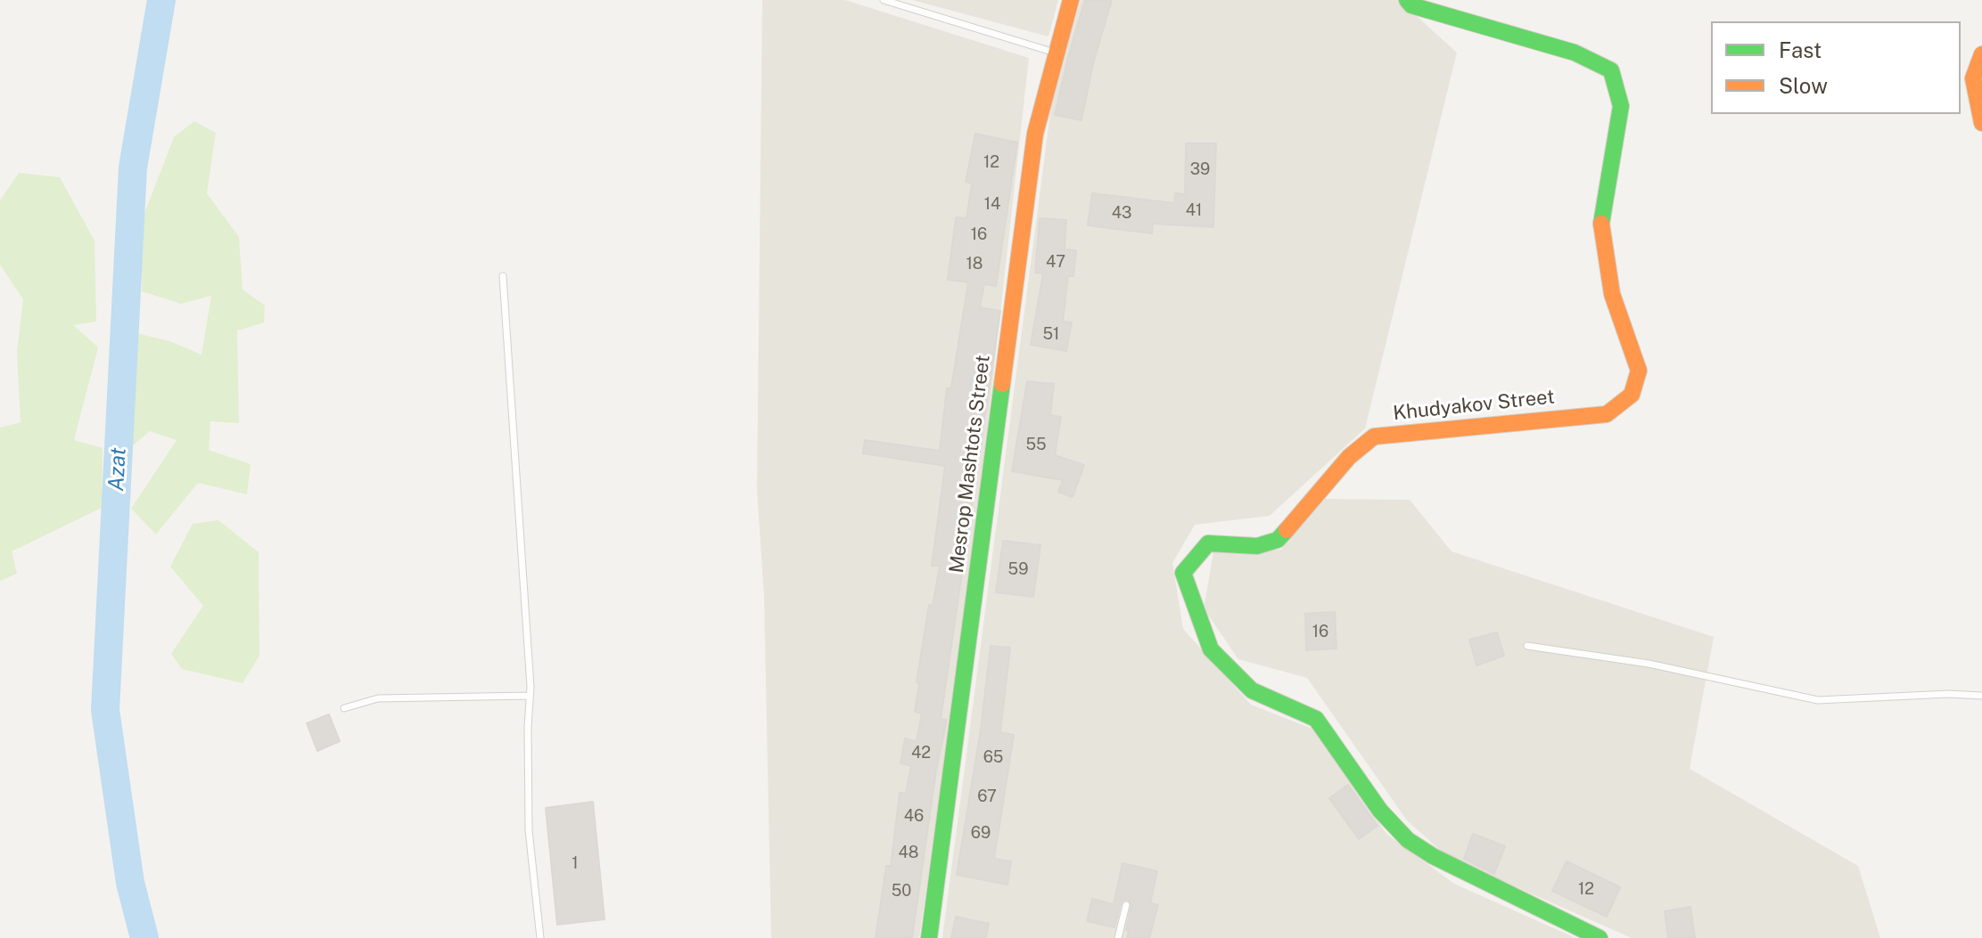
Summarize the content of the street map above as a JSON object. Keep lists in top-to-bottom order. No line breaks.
{"streets":{"street":["Khudyakov Street","Mesrop Mashtots Street"]},"water":["Azat"],"house_numbers":["12","39","14","41","43","16","47","18","51","55","59","16","42","65","67","46","69","48","1","12","50"],"legend":["Fast","Slow"]}
